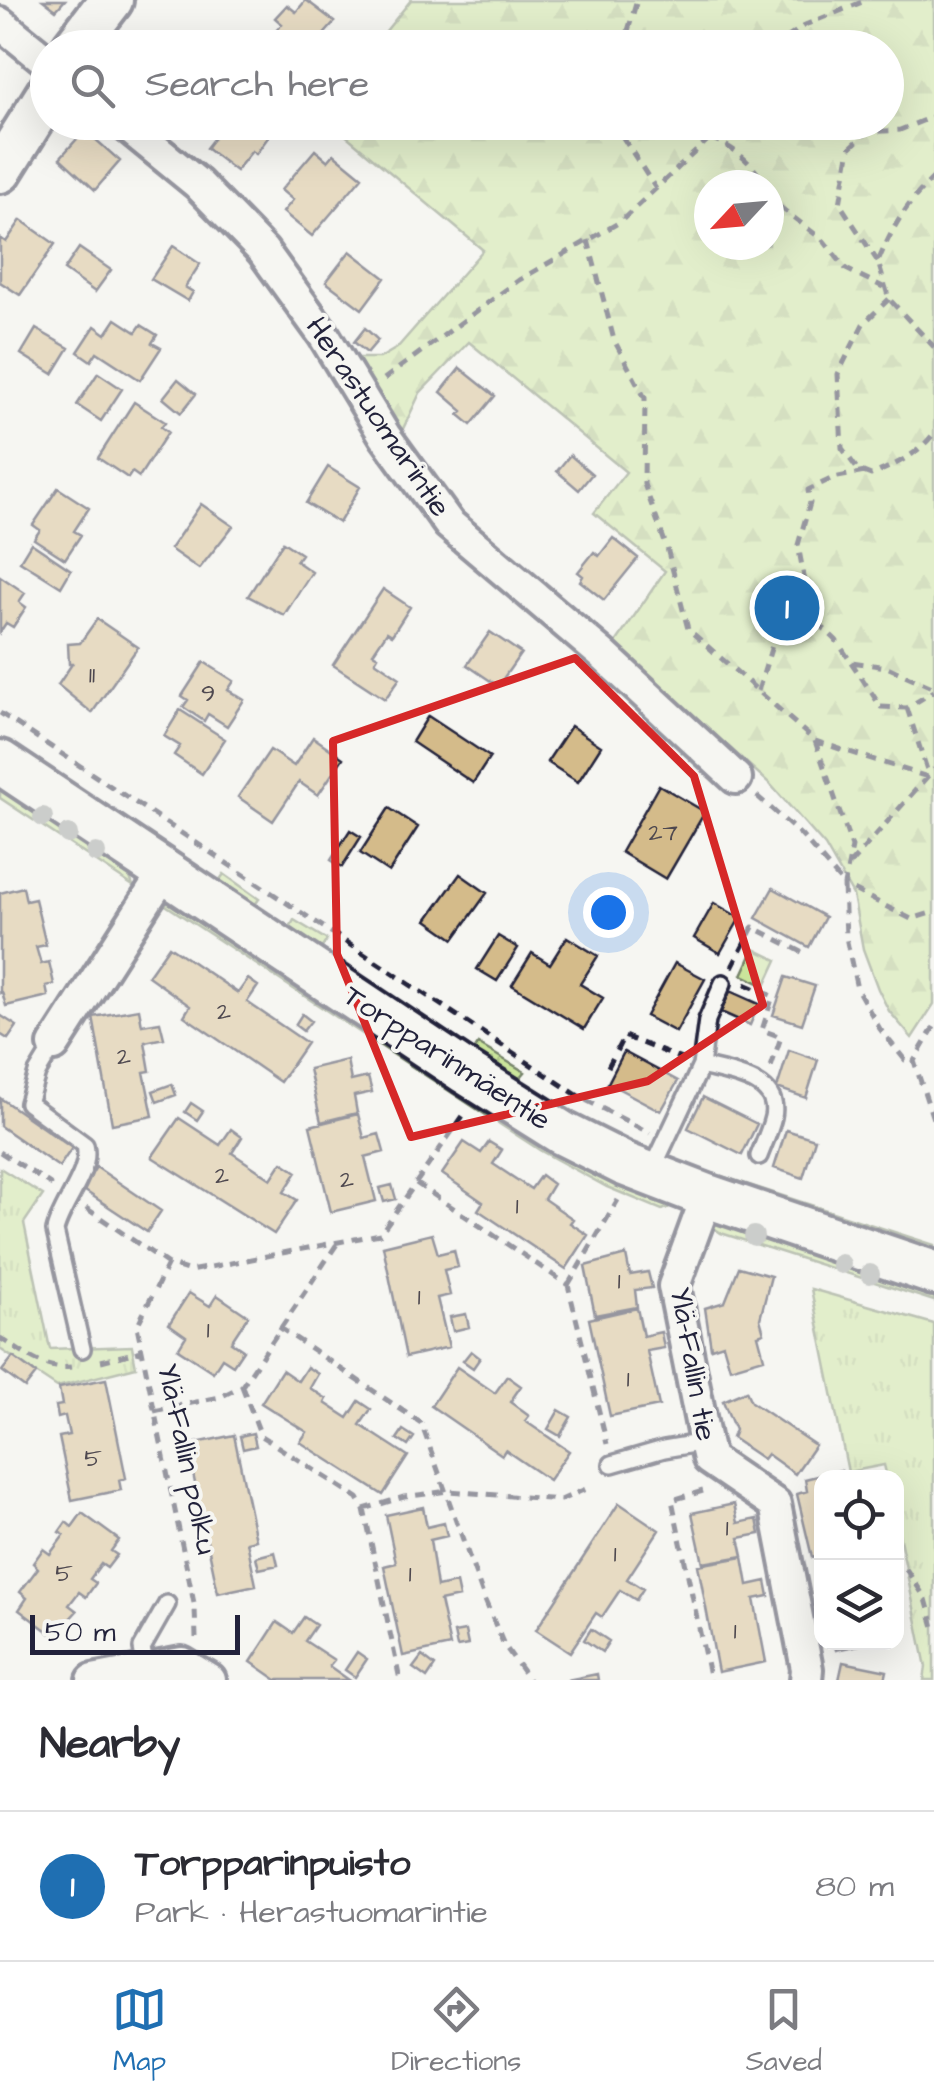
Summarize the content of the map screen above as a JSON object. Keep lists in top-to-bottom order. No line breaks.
{"streets":{"street":["Herastuomarintie","Torpparinmäentie","Ylä-Fallin tie"],"path":["Ylä-Fallin polku"]},"crossings":[["Torpparinmäentie","Ylä-Fallin tie"]],"house_numbers":["11","9","27","2","2","2","2","1","1","1","1","1","5","1","1","5","1","1"],"scale_bar":"50 m","north":"bottom left","page":{"search":"Search here","pins":"1","scale":"50 m","heading":"Nearby","list":[{"mark":"1","name":"Torpparinpuisto","note":"Park · Herastuomarintie","value":"80 m"}],"nav":["Map","Directions","Saved"]}}
